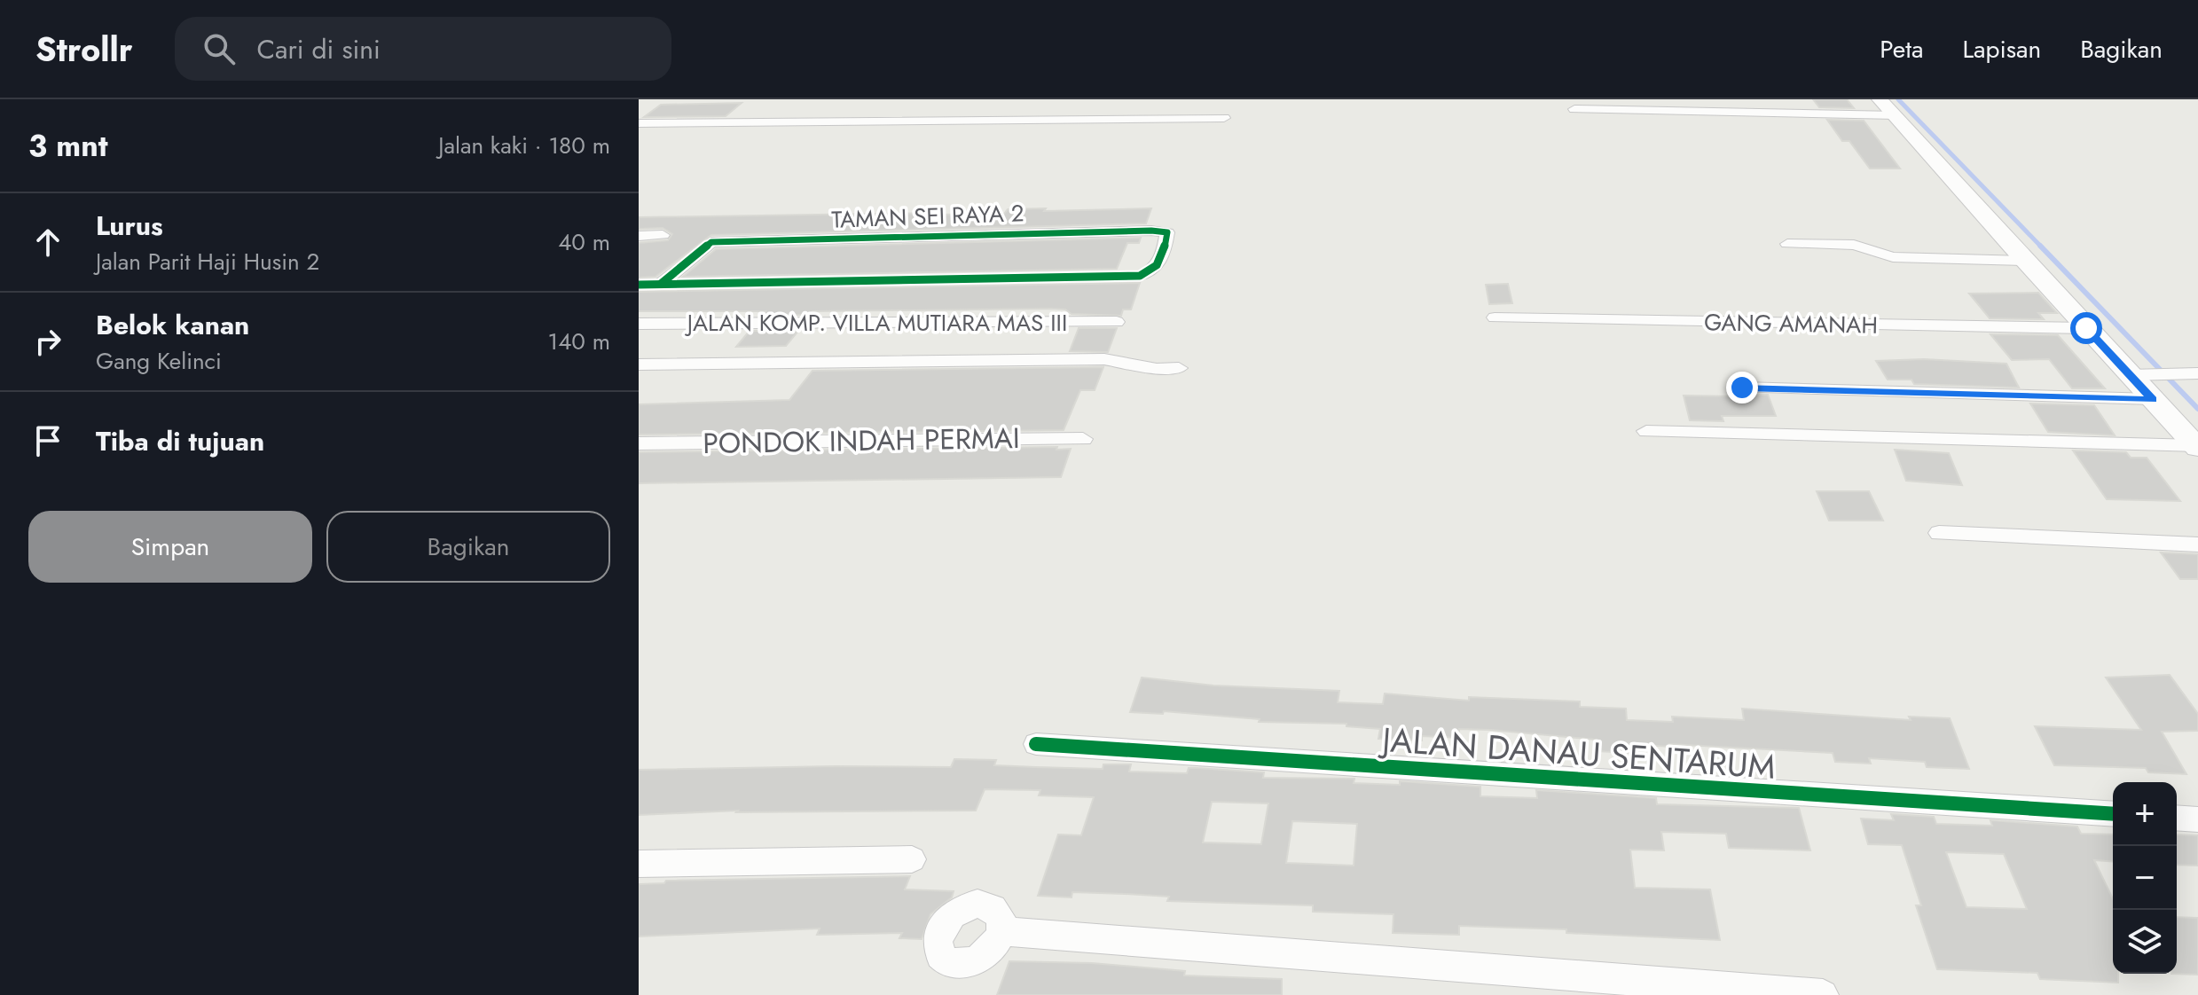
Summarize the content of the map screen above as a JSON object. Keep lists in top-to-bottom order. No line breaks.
{"streets":{"street":["TAMAN SEI RAYA 2","JALAN KOMP. VILLA MUTIARA MAS III","GANG AMANAH","PONDOK INDAH PERMAI","JALAN DANAU SENTARUM"]},"page":{"header":"Strollr","search":"Cari di sini","nav":["Peta","Lapisan","Bagikan"],"heading":["3 mnt","Jalan kaki · 180 m"],"list":[["Lurus","Jalan Parit Haji Husin 2","40 m"],["Belok kanan","Gang Kelinci","140 m"],"Tiba di tujuan"],"buttons":["Simpan","Bagikan"],"map_buttons":["+","−"]}}
